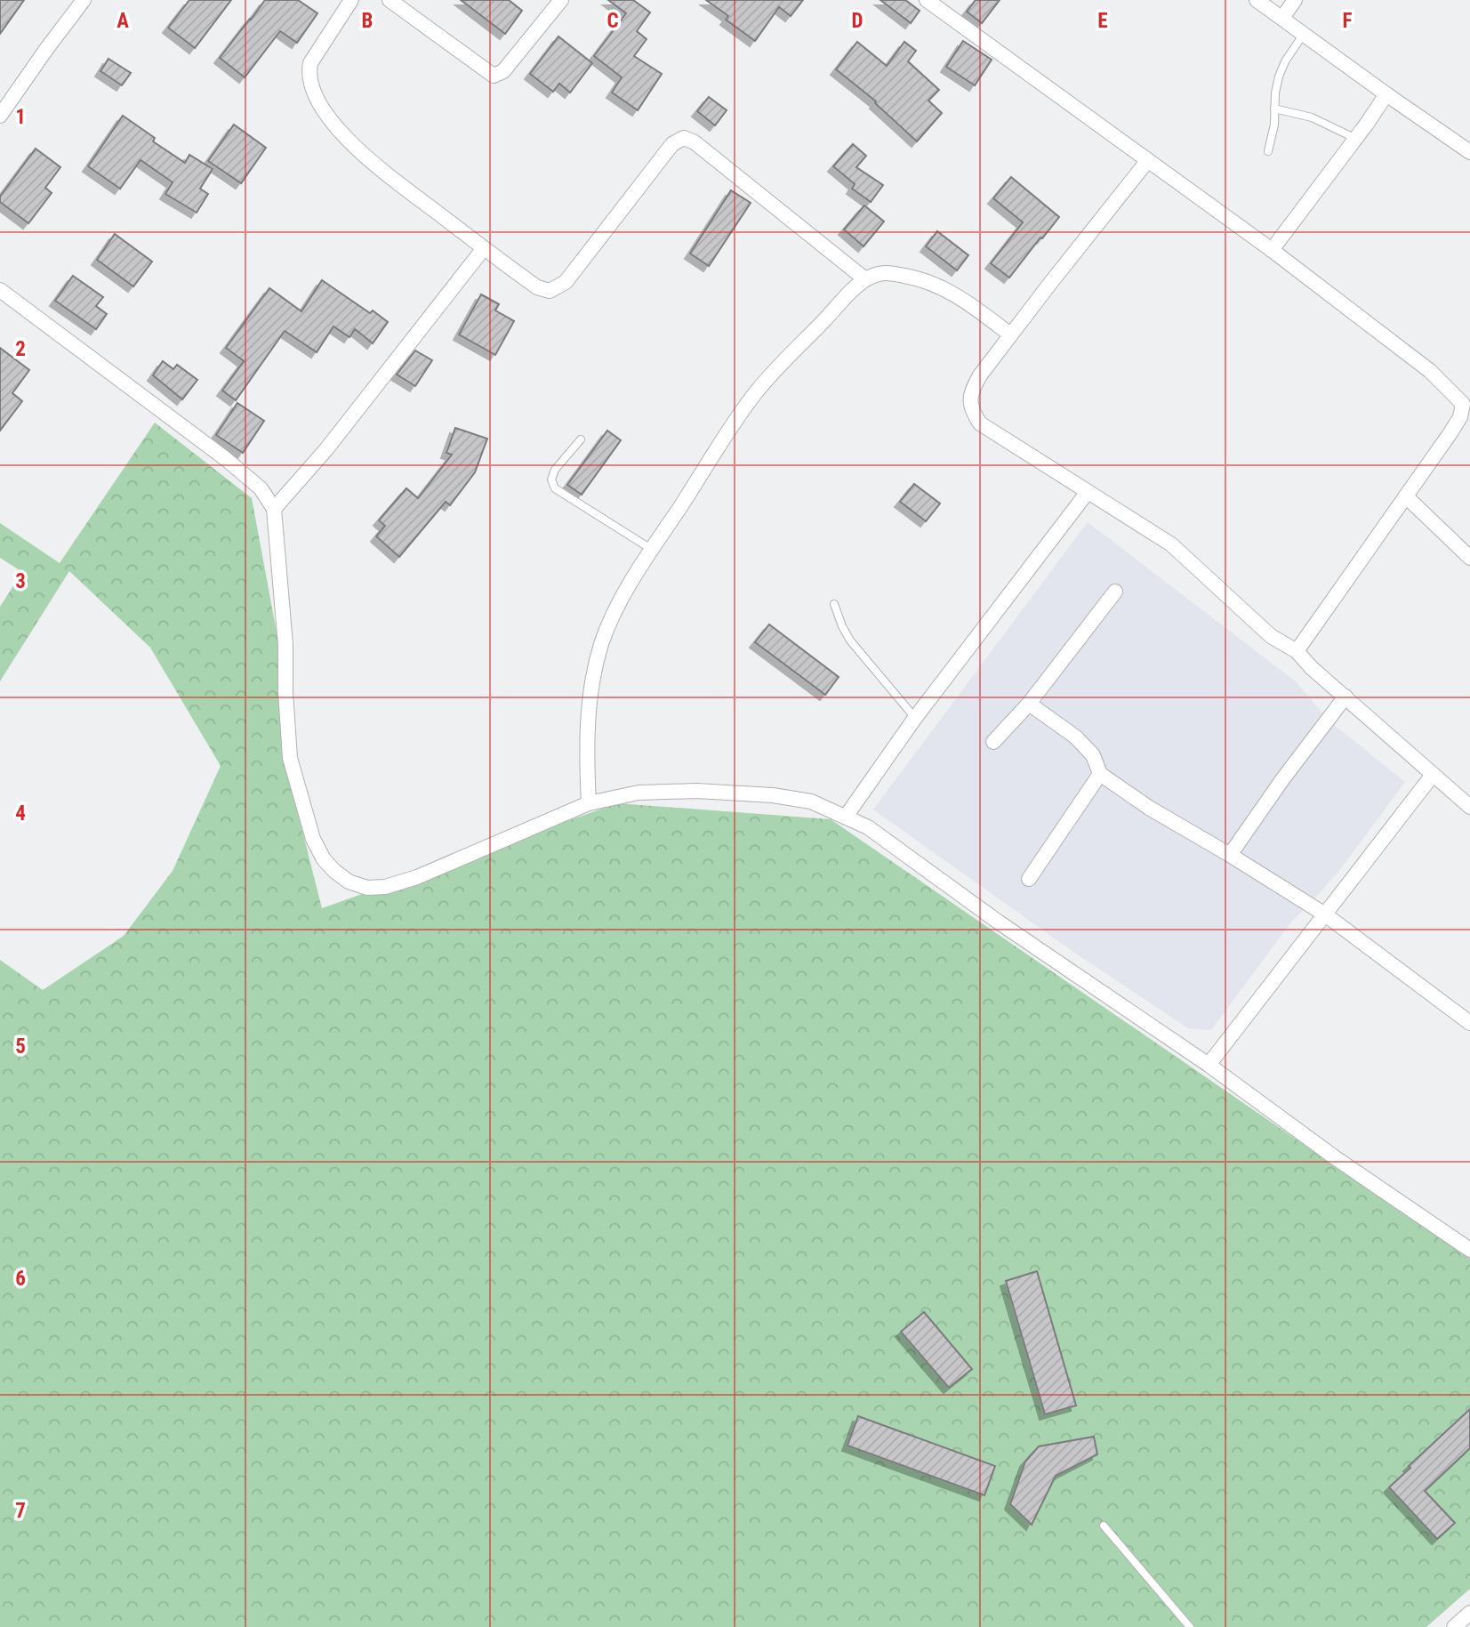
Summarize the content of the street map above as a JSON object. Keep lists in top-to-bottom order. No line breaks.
{"grid":{"columns":["A","B","C","D","E","F"],"rows":["1","2","3","4","5","6","7"]}}
